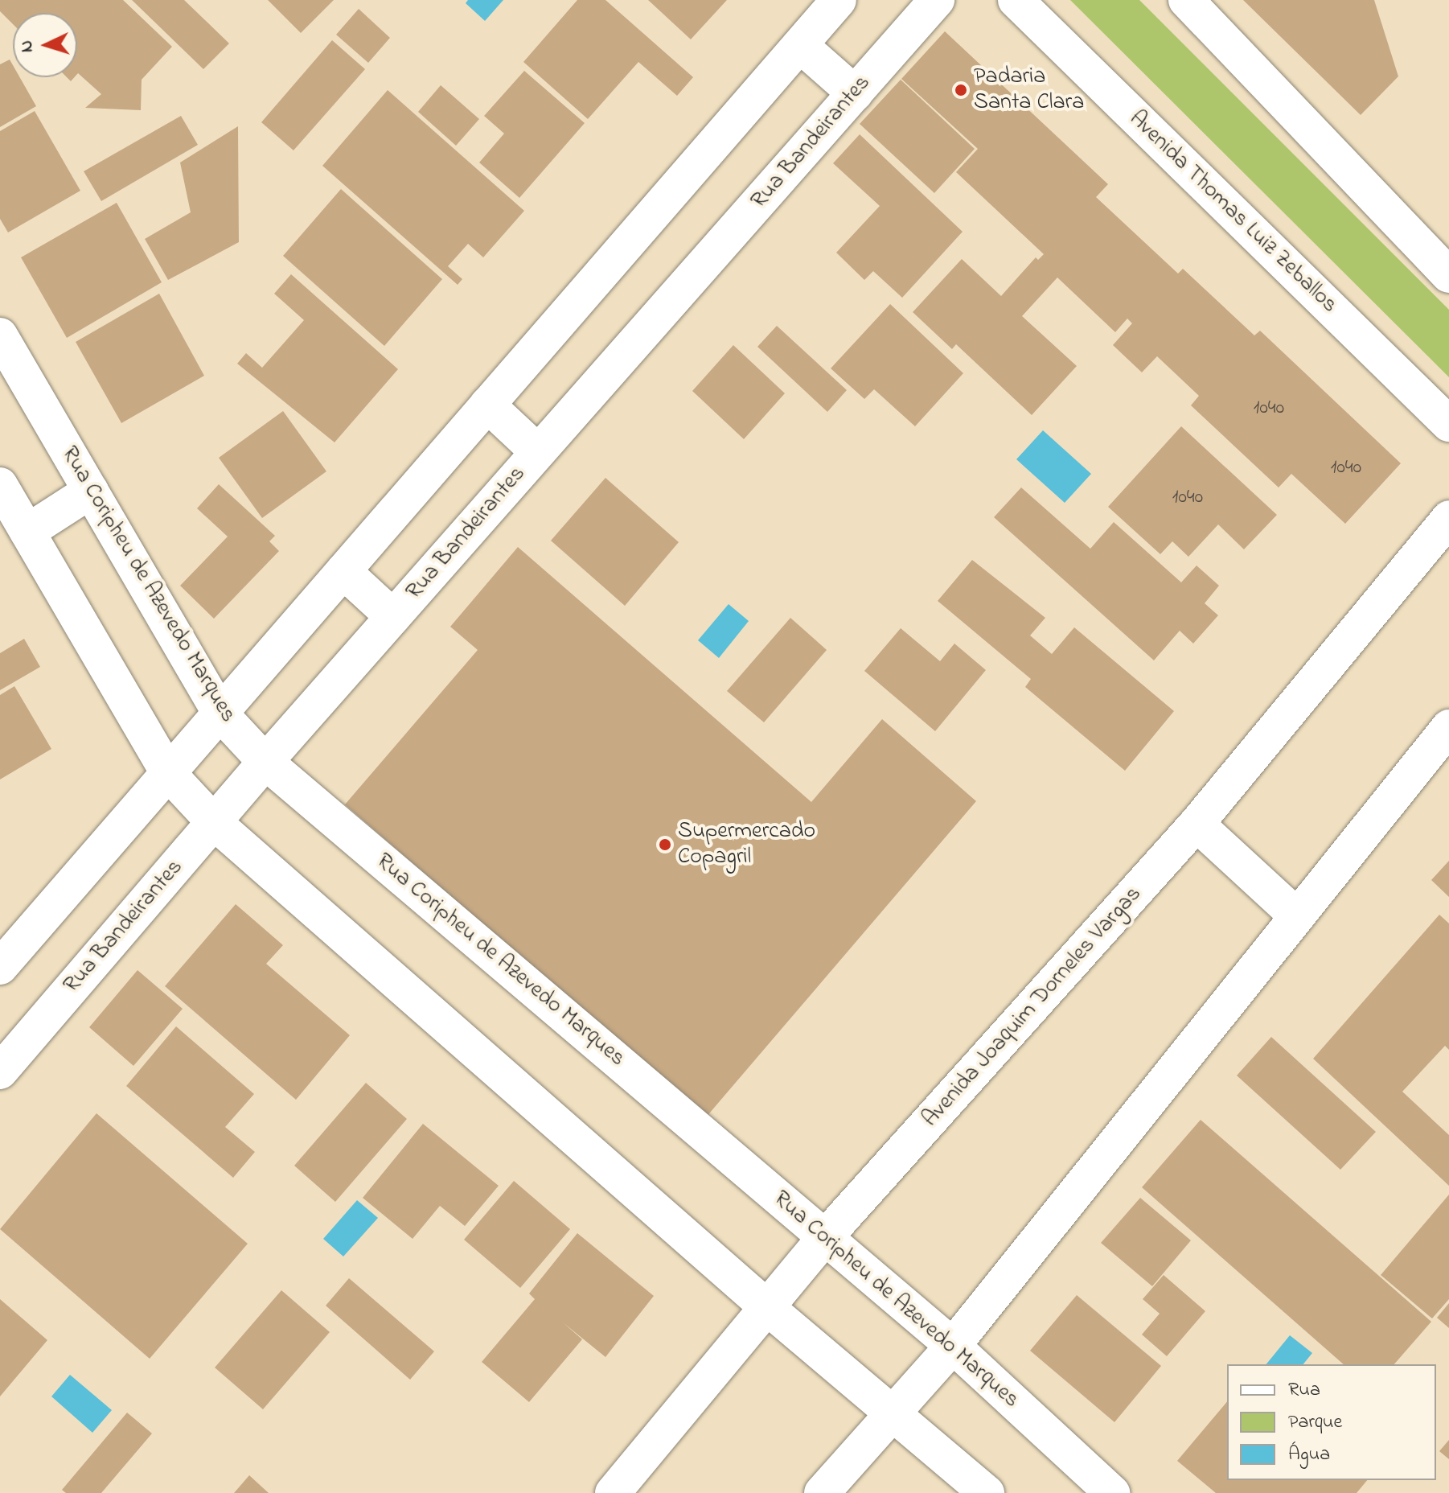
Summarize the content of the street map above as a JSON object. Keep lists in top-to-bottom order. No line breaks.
{"streets":{"street":["Rua Bandeirantes","Avenida Thomas Luiz Zeballos","Rua Coripheu de Azevedo Marques","Avenida Joaquim Dorneles Vargas"]},"crossings":[["Rua Bandeirantes","Rua Coripheu de Azevedo Marques"],["Rua Coripheu de Azevedo Marques","Avenida Joaquim Dorneles Vargas"]],"places":["Padaria Santa Clara","Supermercado Copagril"],"house_numbers":["1040","1040","1040"],"legend":["Rua","Parque","Água"],"north":"left"}
